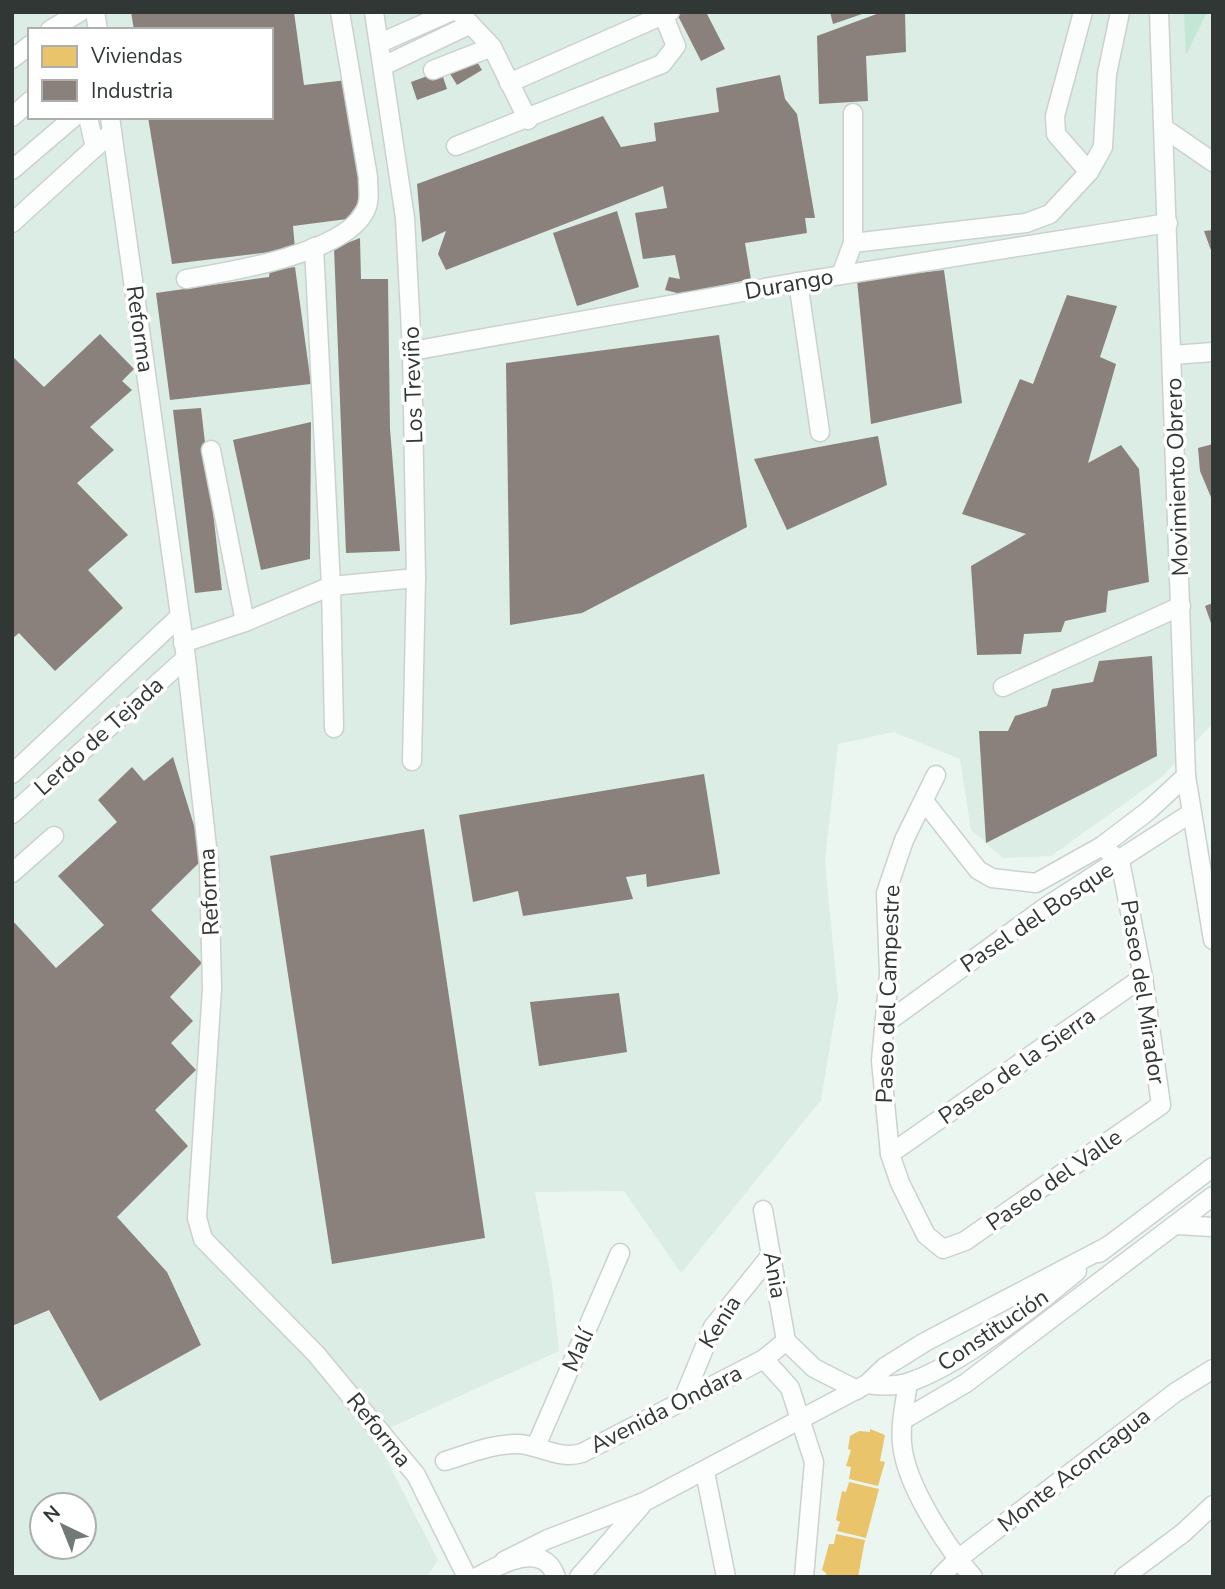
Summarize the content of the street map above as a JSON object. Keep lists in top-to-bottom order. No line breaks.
{"streets":{"street":["Durango","Reforma","Los Treviño","Movimiento Obrero","Lerdo de Tejada","Pasel del Bosque","Paseo del Mirador","Paseo del Campestre","Paseo de la Sierra","Paseo del Valle","Ania","Kenia","Constitución","Malí","Avenida Ondara","Monte Aconcagua"]},"crossings":[["Durango","Los Treviño"],["Durango","Movimiento Obrero"],["Reforma","Lerdo de Tejada"],["Movimiento Obrero","Pasel del Bosque"],["Pasel del Bosque","Paseo del Mirador"],["Pasel del Bosque","Paseo del Campestre"],["Paseo del Mirador","Paseo de la Sierra"],["Paseo del Mirador","Paseo del Valle"],["Paseo del Campestre","Paseo de la Sierra"],["Paseo del Campestre","Paseo del Valle"],["Ania","Kenia"],["Ania","Avenida Ondara"],["Kenia","Avenida Ondara"],["Constitución","Avenida Ondara"],["Malí","Avenida Ondara"]],"legend":["Viviendas","Industria"],"north":"top left"}
